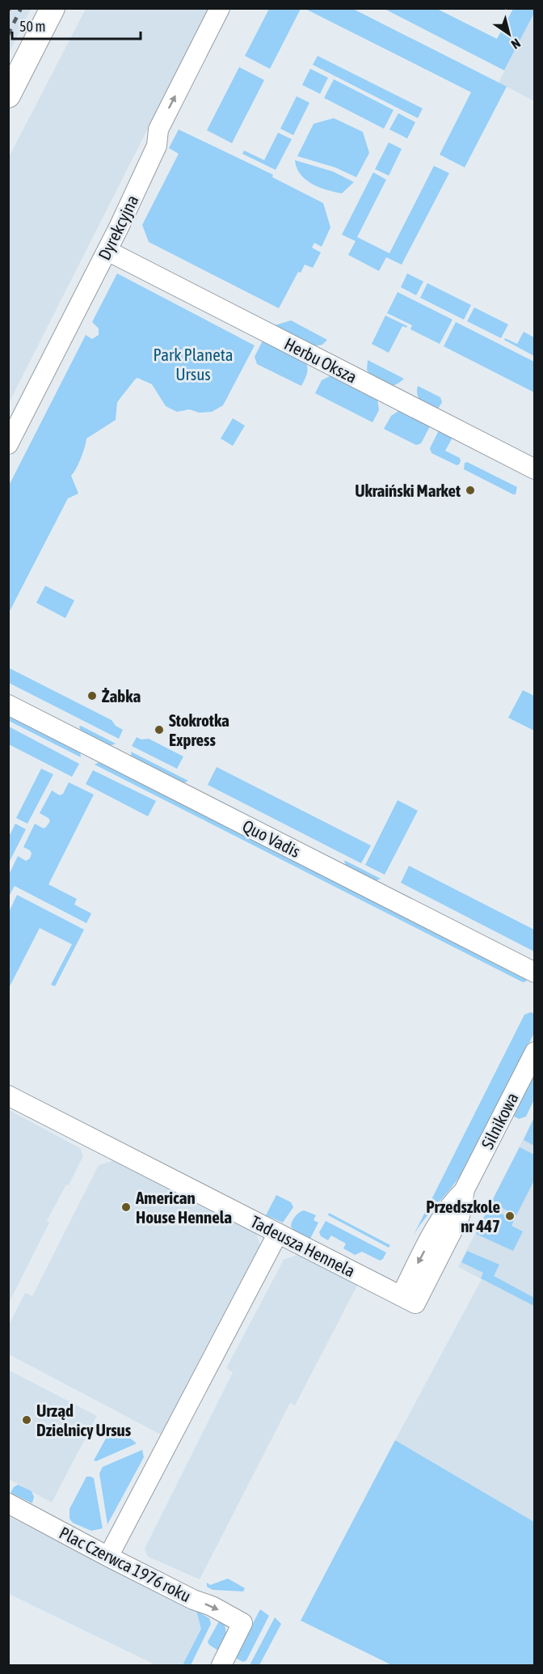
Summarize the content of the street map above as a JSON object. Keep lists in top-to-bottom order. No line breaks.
{"streets":{"street":["Dyrekcyjna","Herbu Oksza","Quo Vadis","Silnikowa","Tadeusza Hennela","Plac Czerwca 1976 roku"]},"crossings":[["Dyrekcyjna","Herbu Oksza"],["Silnikowa","Tadeusza Hennela"]],"parks":["Park Planeta Ursus"],"places":["Ukraiński Market","Żabka","Stokrotka Express","American House Hennela","Przedszkole nr 447","Urząd Dzielnicy Ursus"],"scale_bar":"50 m","north":"bottom right"}
